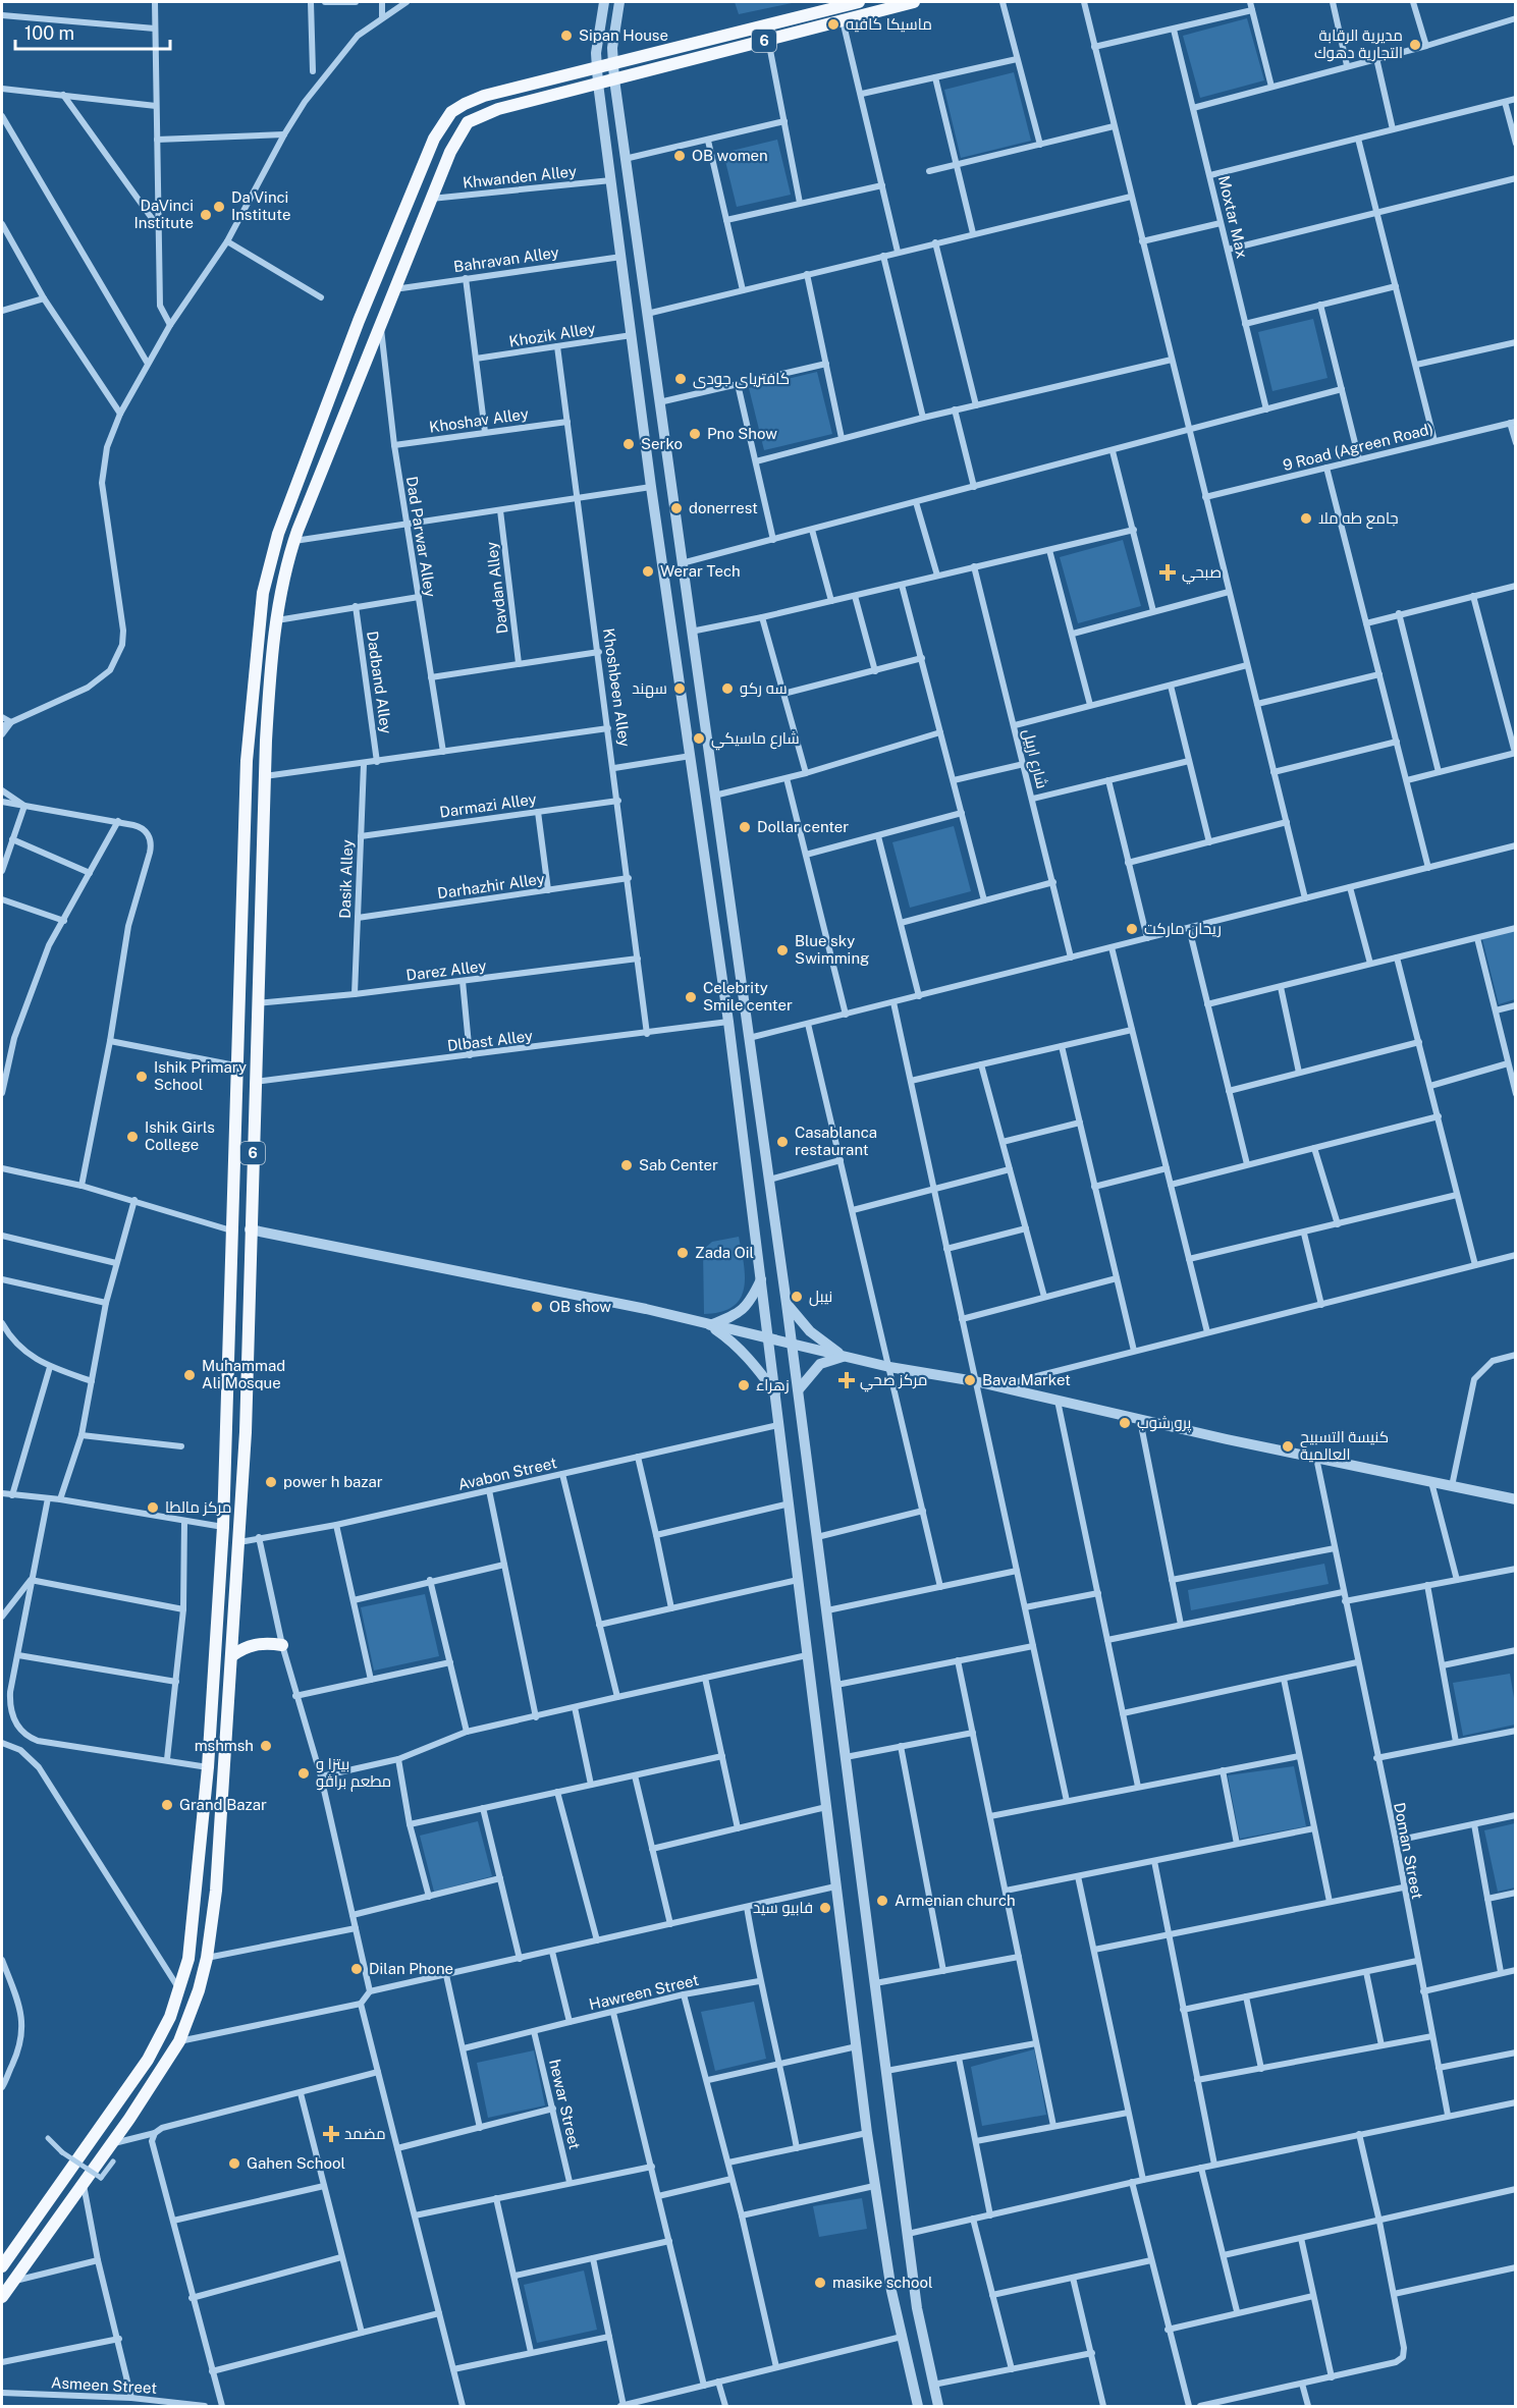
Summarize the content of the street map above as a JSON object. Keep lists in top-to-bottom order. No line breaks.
{"streets":{"main road":["6"],"street":["Khwanden Alley","Moxtar Max","Bahravan Alley","Khozik Alley","Khoshav Alley","9 Road (Agreen Road)","Dad Parwar Alley","Davdan Alley","Dadband Alley","Khoshbeen Alley","شارع اربيل","Darmazi Alley","Dasik Alley","Darhazhir Alley","Darez Alley","Dlbast Alley","Avabon Street","Doman Street","Hawreen Street","hewar Street","Asmeen Street"]},"crossings":[["6","Khwanden Alley"],["6","Bahravan Alley"],["6","Dad Parwar Alley"],["6","Darez Alley"],["6","Dlbast Alley"],["6","Avabon Street"],["Khozik Alley","Khoshbeen Alley"],["Khoshav Alley","Dad Parwar Alley"],["Khoshav Alley","Khoshbeen Alley"],["Khoshbeen Alley","Darmazi Alley"],["Khoshbeen Alley","Darhazhir Alley"],["Khoshbeen Alley","Darez Alley"],["Khoshbeen Alley","Dlbast Alley"],["Darmazi Alley","Dasik Alley"],["Dasik Alley","Darhazhir Alley"],["Dasik Alley","Darez Alley"]],"places":{"other":["ماسيكا كافيه","Sipan House","مديرية الرقابة التجارية دهوك","OB women","Da Vinci Institute","DaVinci Institute","کافتریای جودی","Pno Show","Serko","donerrest","جامع طه ملا","Werar Tech","سهند","سه ركو","شارع ماسيكي","Dollar center","ريحان ماركت","Blue sky Swimming","Celebrity Smile center","Ishik Primary School","Ishik Girls College","Casablanca restaurant","Sab Center","Zada Oil","نيبل","OB show","Muhammad Ali Mosque","Bava Market","زهراء","پرو شوب","كنيسة التسبيح العالمية","power h bazar","مركز مالطا","mshmsh","بيتزا و مطعم براڤو","Grand Bazar","Armenian church","فابيو سيد","Dilan Phone","Gahen School","masike school"],"health":["صبحي","مركز صحي","مضمد"]},"scale_bar":"100 m"}
